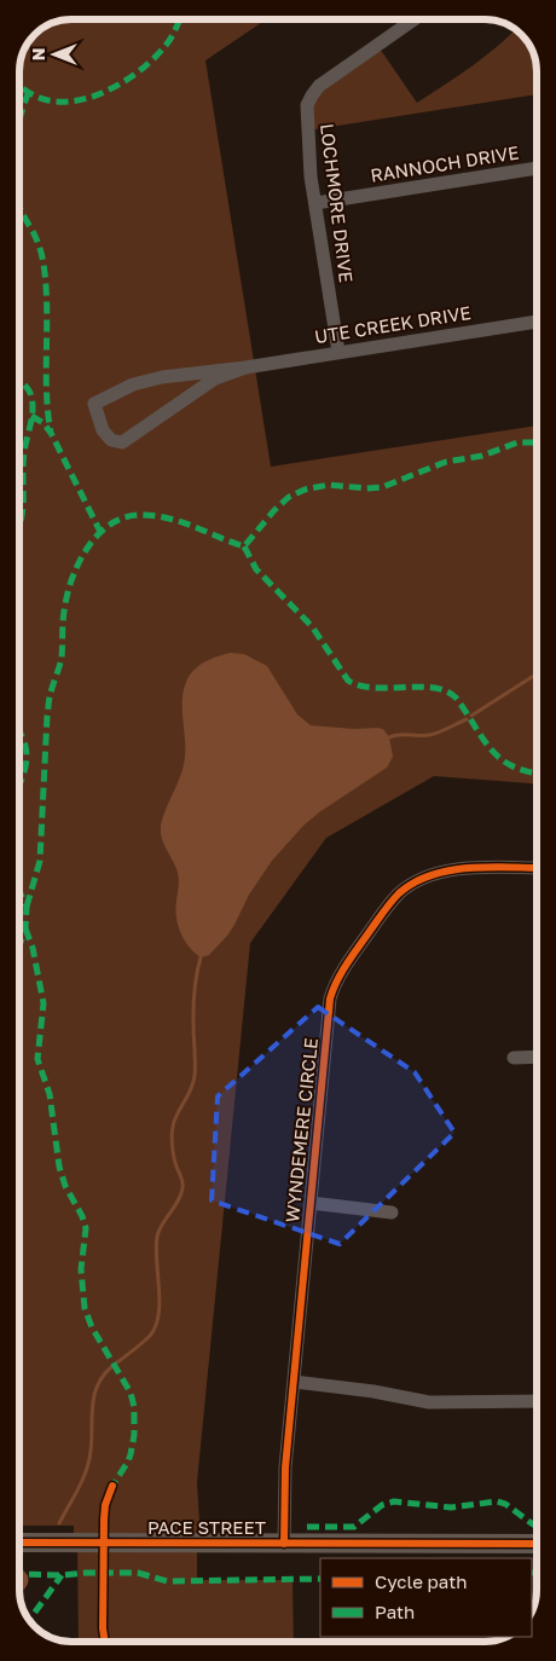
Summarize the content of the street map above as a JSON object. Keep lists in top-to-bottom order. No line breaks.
{"streets":{"main road":["PACE STREET"],"street":["RANNOCH DRIVE","LOCHMORE DRIVE","UTE CREEK DRIVE","WYNDEMERE CIRCLE"]},"crossings":[["RANNOCH DRIVE","LOCHMORE DRIVE"],["LOCHMORE DRIVE","UTE CREEK DRIVE"],["WYNDEMERE CIRCLE","PACE STREET"]],"legend":["Cycle path","Path"],"north":"left"}
